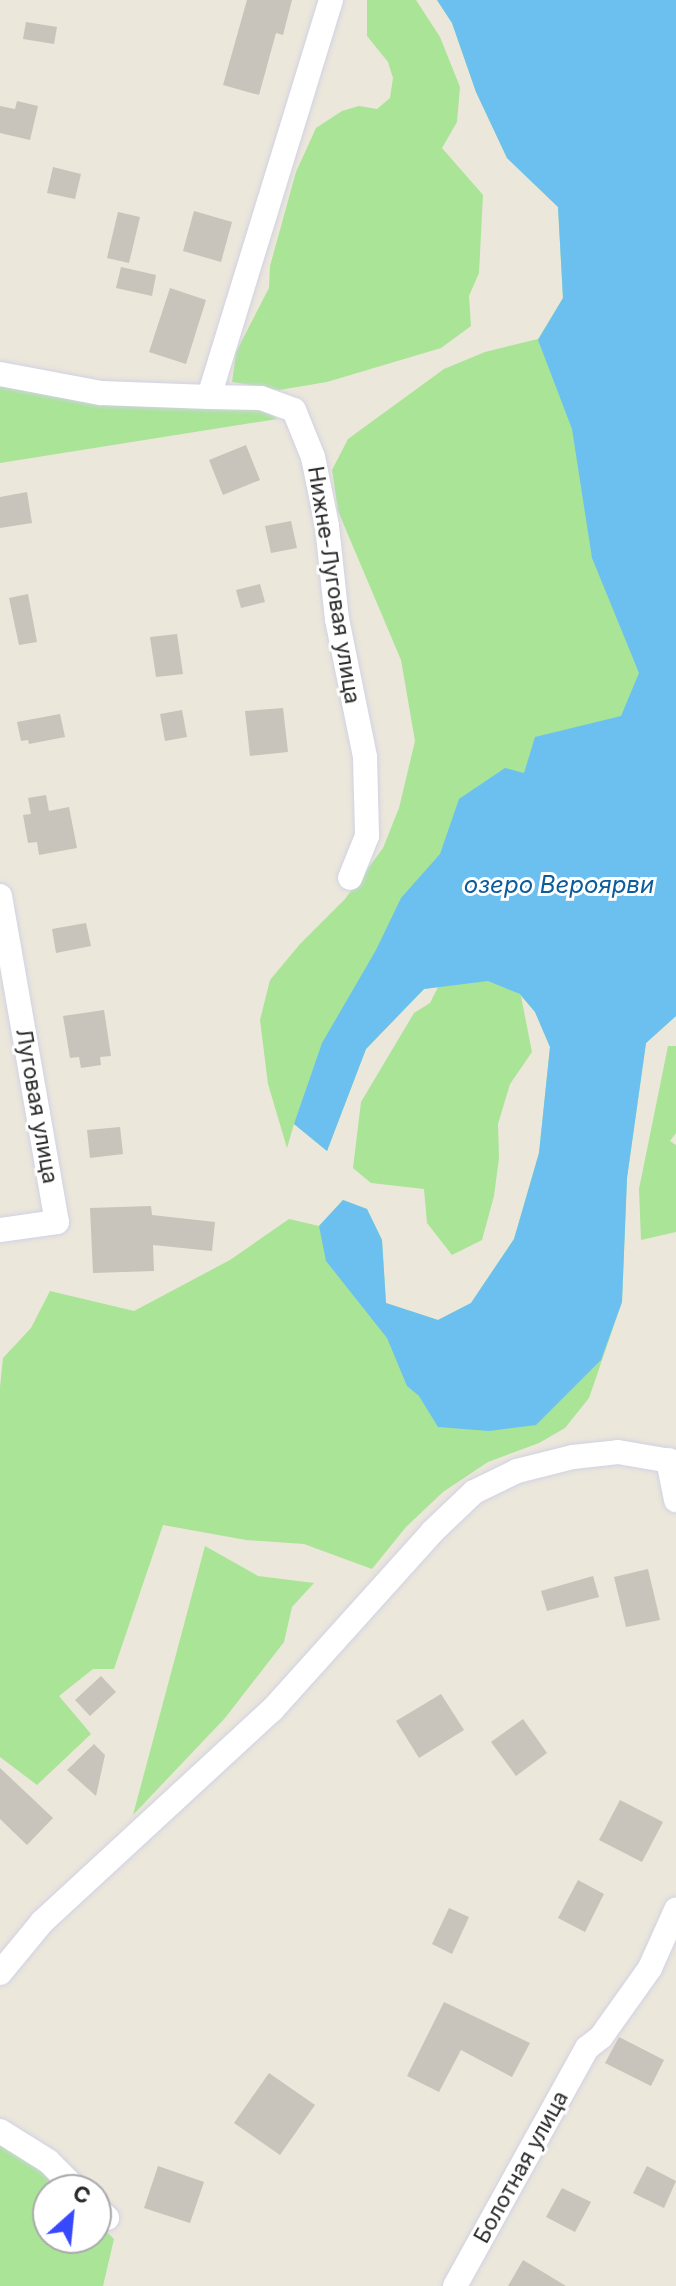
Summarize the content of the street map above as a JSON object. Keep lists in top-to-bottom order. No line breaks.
{"streets":{"street":["Нижне-Луговая улица","Луговая улица","Болотная улица"]},"water":["озеро Вероярви"],"north":"top right"}
